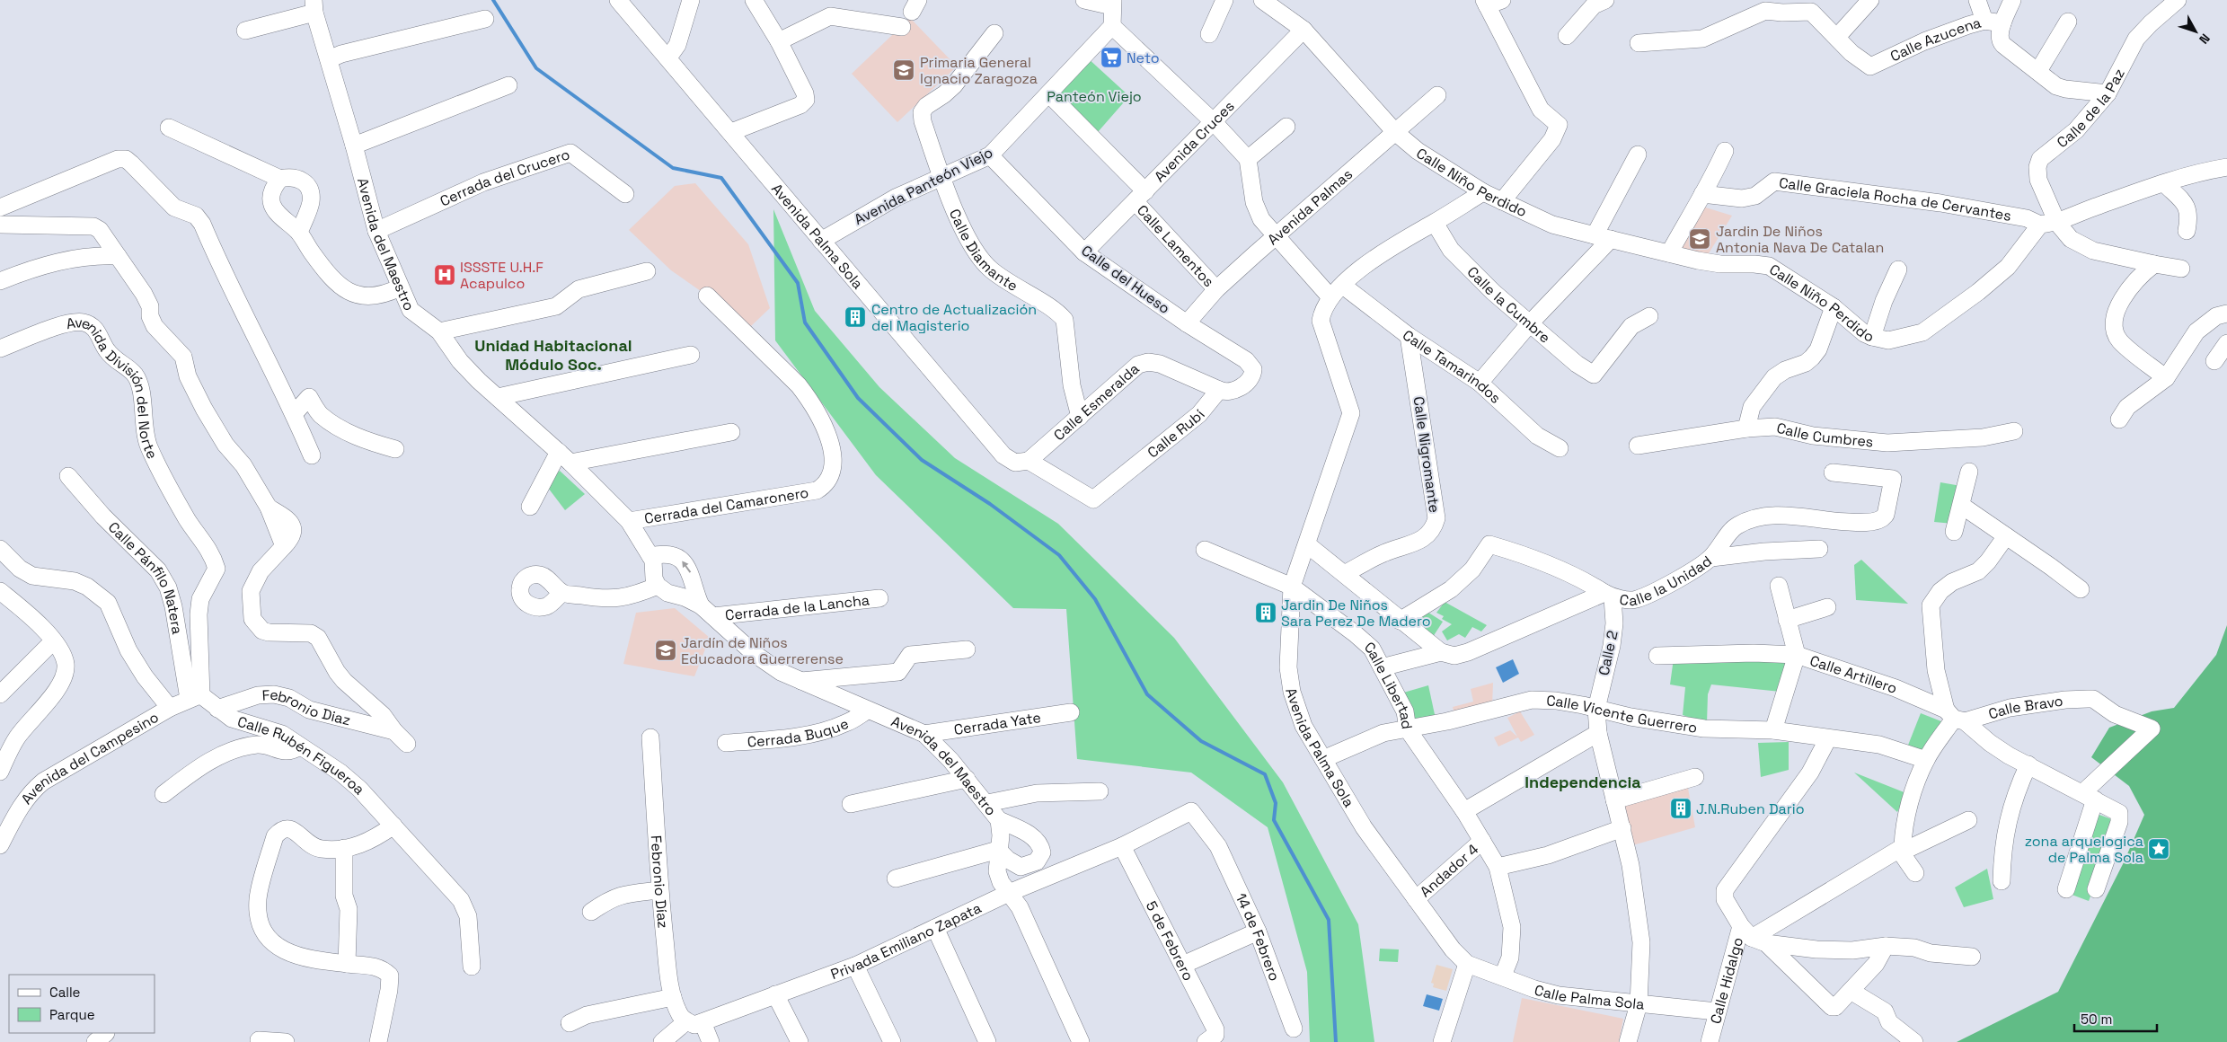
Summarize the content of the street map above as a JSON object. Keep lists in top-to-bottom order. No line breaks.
{"streets":{"street":["Calle Azucena","Calle de la Paz","Avenida Cruces","Cerrada del Crucero","Calle Niño Perdido","Avenida Panteón Viejo","Calle Graciela Rocha de Cervantes","Avenida Palmas","Avenida Palma Sola","Avenida del Maestro","Calle Lamentos","Calle Diamante","Calle del Hueso","Calle la Cumbre","Calle Tamarindos","Avenida División del Norte","Calle Esmeralda","Calle Rubí","Calle Cumbres","Calle Nigromante","Cerrada del Camaronero","Calle la Unidad","Calle Pánfilo Natera","Cerrada de la Lancha","Calle 2","Calle Artillero","Calle Libertad","Calle Bravo","Febronio Diaz","Calle Vicente Guerrero","Cerrada Yate","Cerrada Buque","Calle Rubén Figueroa","Avenida del Campesino","Andador 4","Febronio Díaz","14 de Febrero","5 de Febrero","Privada Emiliano Zapata","Calle Hidalgo","Calle Palma Sola"]},"crossings":[["Avenida Cruces","Calle Niño Perdido"],["Avenida Cruces","Calle Lamentos"],["Avenida Cruces","Calle del Hueso"],["Cerrada del Crucero","Avenida del Maestro"],["Calle Niño Perdido","Calle Graciela Rocha de Cervantes"],["Calle Niño Perdido","Avenida Palmas"],["Avenida Panteón Viejo","Avenida Palma Sola"],["Avenida Panteón Viejo","Calle Lamentos"],["Avenida Panteón Viejo","Calle Diamante"],["Avenida Panteón Viejo","Calle del Hueso"],["Avenida Palmas","Calle Lamentos"],["Avenida Palmas","Calle del Hueso"],["Avenida Palma Sola","Calle Esmeralda"],["Avenida Palma Sola","Calle Rubí"],["Avenida Palma Sola","Calle Libertad"],["Avenida Palma Sola","Calle Vicente Guerrero"],["Avenida Palma Sola","Andador 4"],["Avenida Palma Sola","Calle Palma Sola"],["Avenida del Maestro","Cerrada del Camaronero"],["Avenida del Maestro","Cerrada de la Lancha"],["Avenida del Maestro","Cerrada Yate"],["Avenida del Maestro","Cerrada Buque"],["Avenida del Maestro","Privada Emiliano Zapata"],["Calle Diamante","Calle Esmeralda"],["Calle del Hueso","Calle Esmeralda"],["Calle del Hueso","Calle Rubí"],["Calle Tamarindos","Calle Nigromante"],["Avenida División del Norte","Calle Pánfilo Natera"],["Avenida División del Norte","Calle Rubén Figueroa"],["Avenida División del Norte","Avenida del Campesino"],["Calle Esmeralda","Calle Rubí"],["Calle la Unidad","Calle 2"],["Calle la Unidad","Calle Libertad"],["Calle Pánfilo Natera","Calle Rubén Figueroa"],["Calle Pánfilo Natera","Avenida del Campesino"],["Calle 2","Calle Vicente Guerrero"],["Calle 2","Calle Palma Sola"],["Calle Artillero","Calle Bravo"],["Calle Libertad","Calle Vicente Guerrero"],["Calle Libertad","Andador 4"],["Calle Libertad","Calle Palma Sola"],["Febronio Diaz","Calle Rubén Figueroa"],["Calle Vicente Guerrero","Calle Hidalgo"],["Calle Rubén Figueroa","Avenida del Campesino"],["Febronio Díaz","Privada Emiliano Zapata"],["14 de Febrero","5 de Febrero"],["14 de Febrero","Privada Emiliano Zapata"],["5 de Febrero","Privada Emiliano Zapata"],["Calle Hidalgo","Calle Palma Sola"]],"districts":["Unidad Habitacional Módulo Soc.","Independencia"],"parks":["Panteón Viejo"],"places":{"supermarket":["Neto"],"school or university":["Primaria General Ignacio Zaragoza","Jardin De Niños Antonia Nava De Catalan","Jardín de Niños Educadora Guerrerense"],"hospital":["ISSSTE U.H.F Acapulco"],"building":["Centro de Actualización del Magisterio","Jardin De Niños Sara Perez De Madero","J.N.Ruben Dario"],"place":["zona arquelogica de Palma Sola"]},"legend":["Calle","Parque"],"scale_bar":"50 m","north":"bottom right"}
